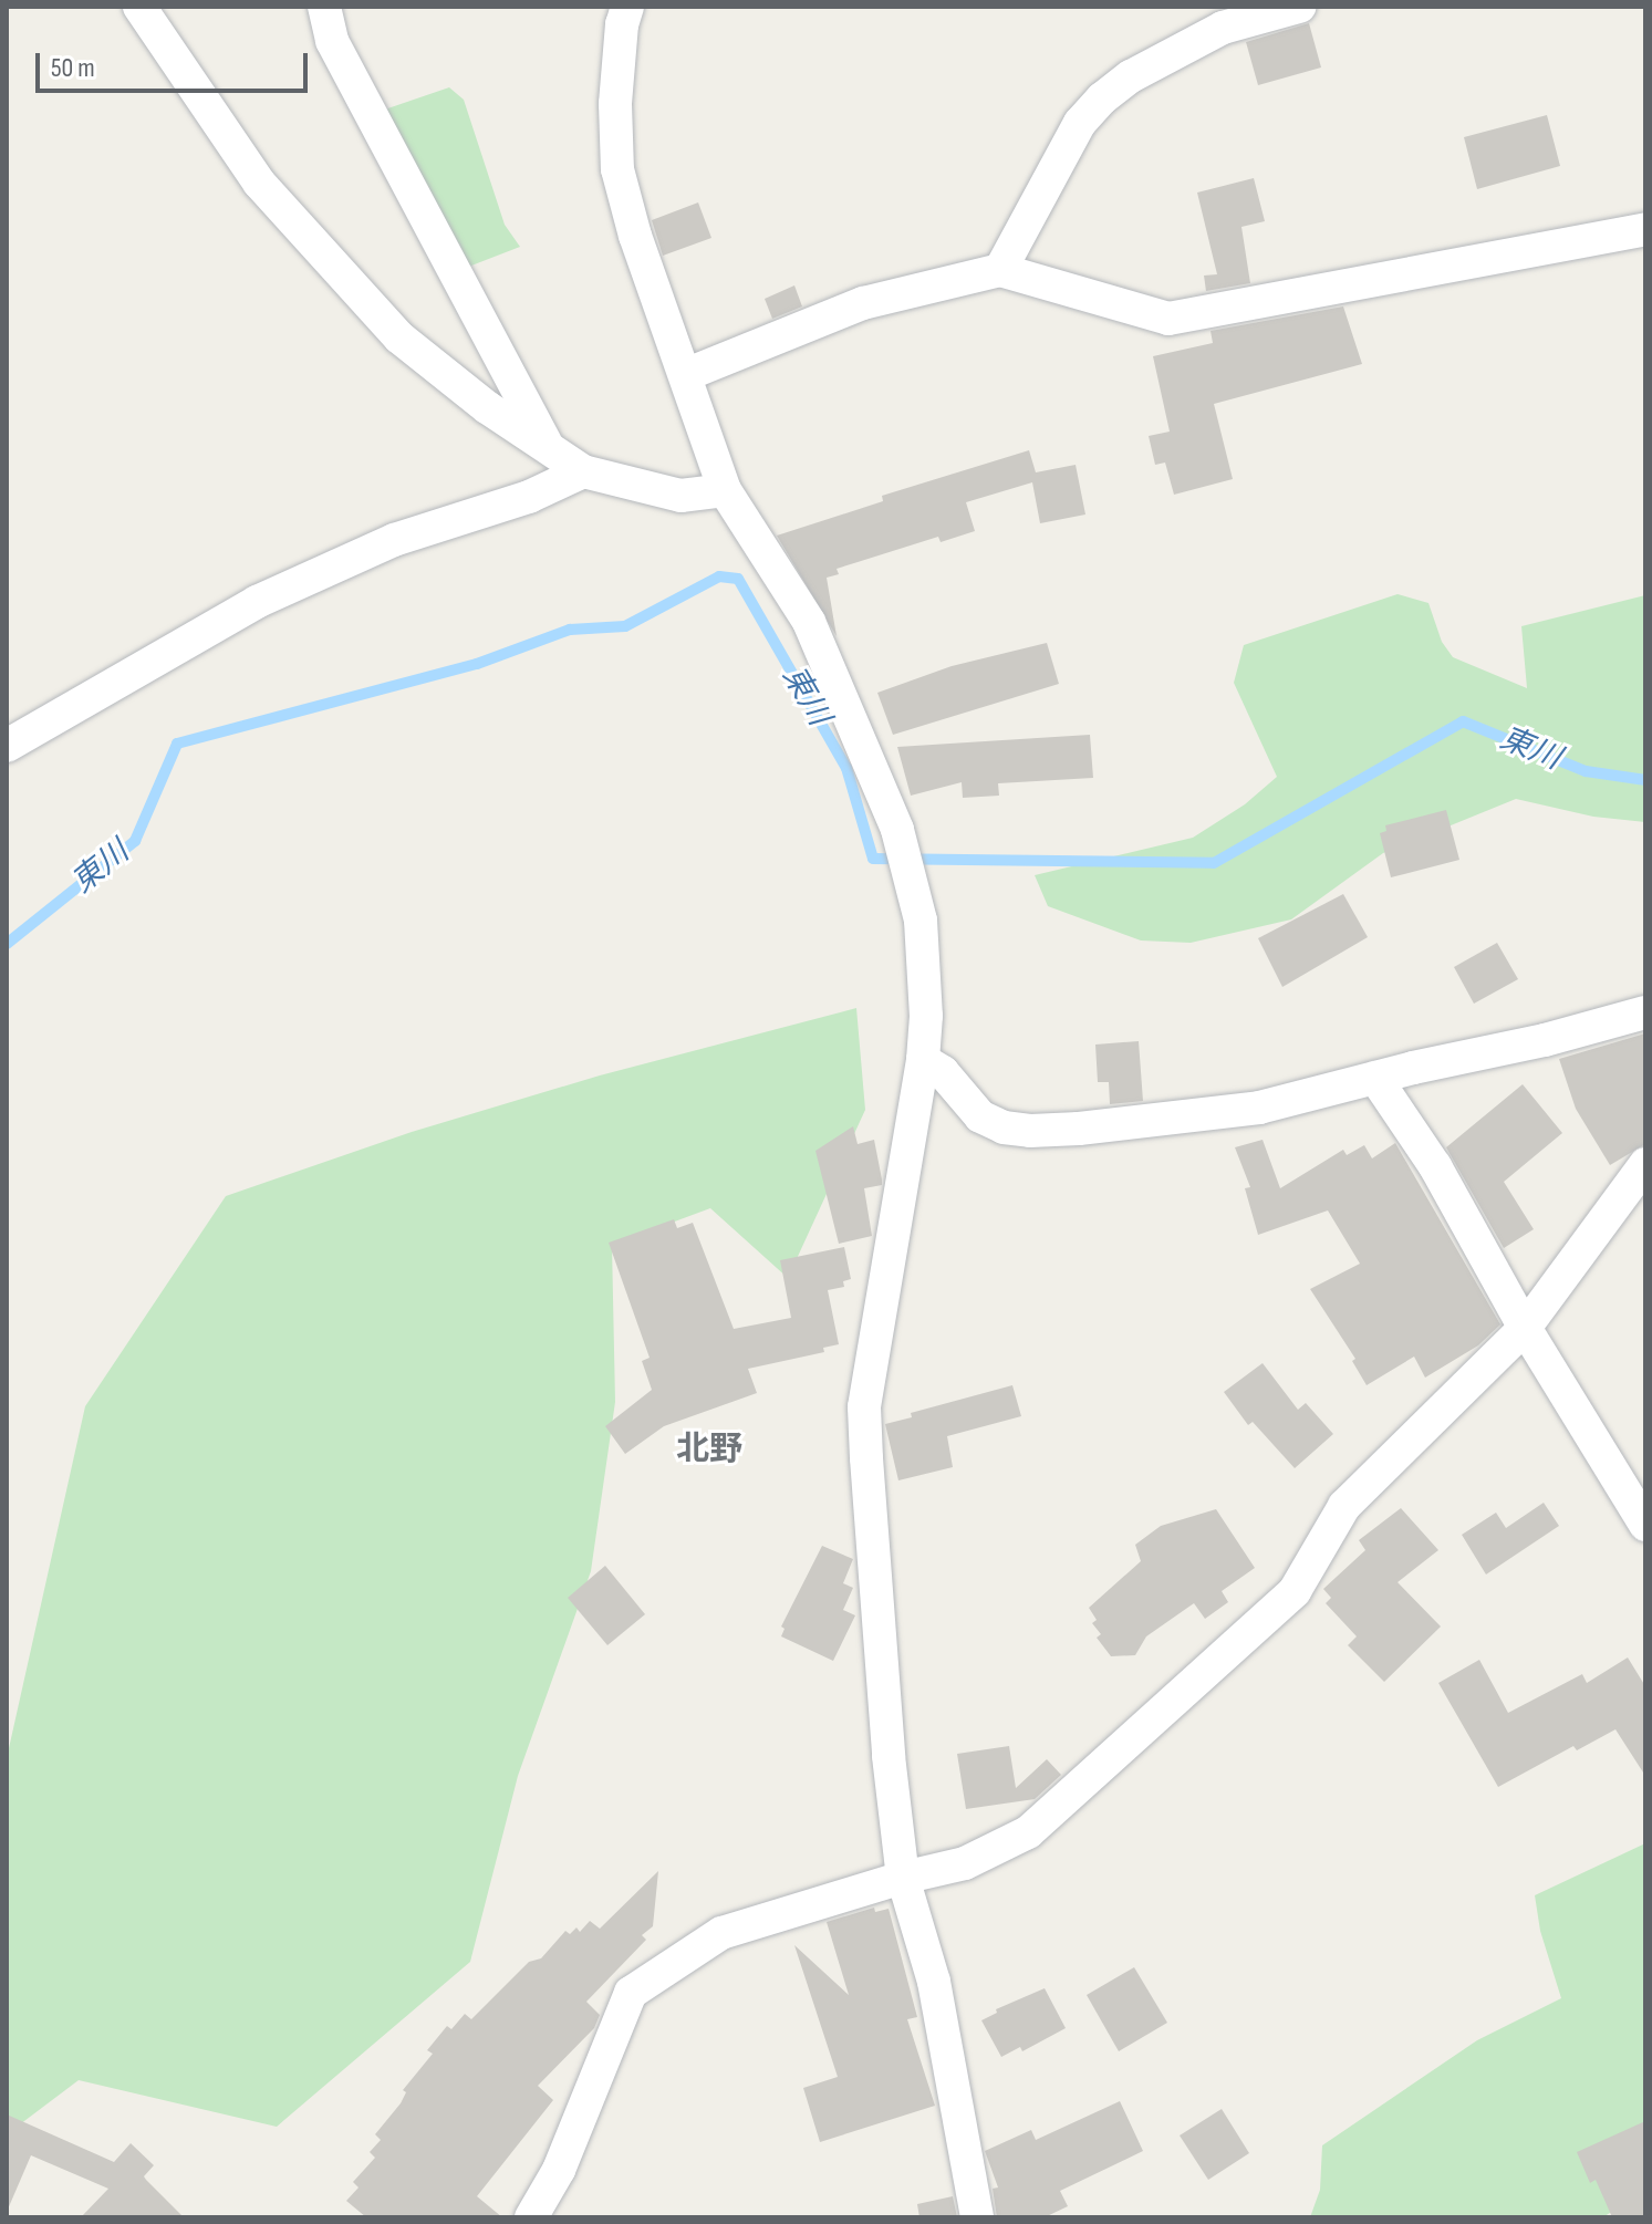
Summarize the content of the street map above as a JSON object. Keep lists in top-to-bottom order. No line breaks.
{"districts":["北野"],"water":["東川"],"scale_bar":"50 m"}
